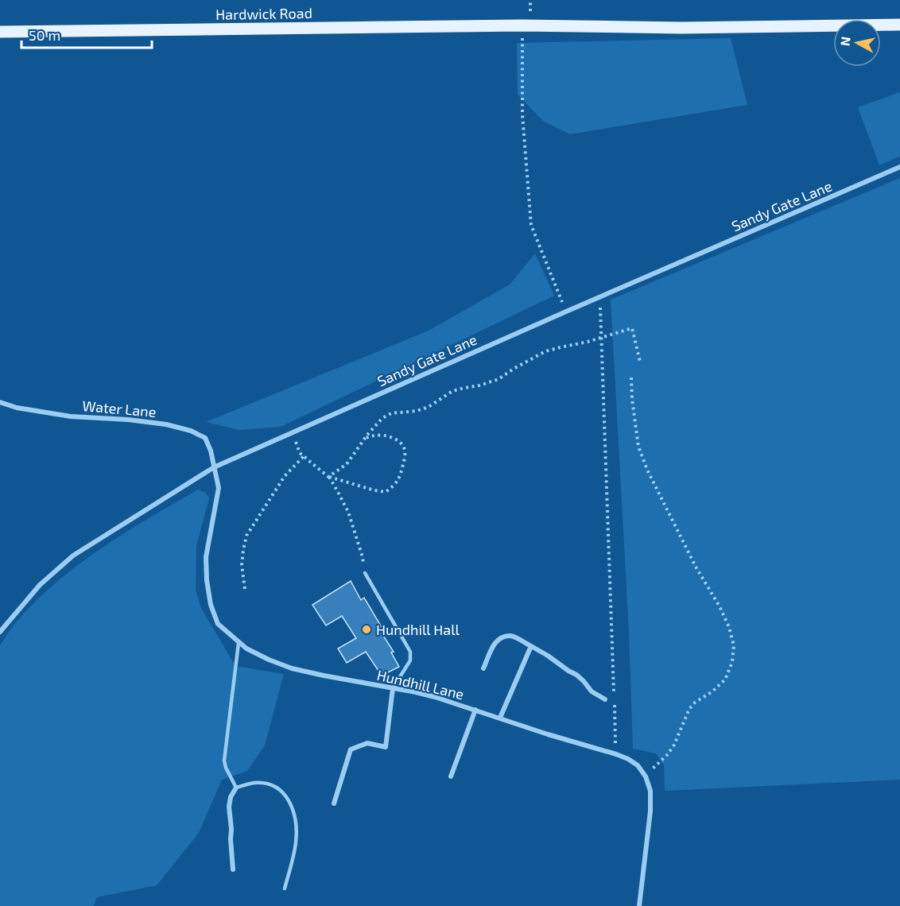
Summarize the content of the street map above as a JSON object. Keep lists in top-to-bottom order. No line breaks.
{"streets":{"main road":["Hardwick Road"],"street":["Sandy Gate Lane","Water Lane","Hundhill Lane"]},"crossings":[["Sandy Gate Lane","Water Lane"],["Sandy Gate Lane","Hundhill Lane"],["Water Lane","Hundhill Lane"]],"places":["Hundhill Hall"],"scale_bar":"50 m","north":"left"}
